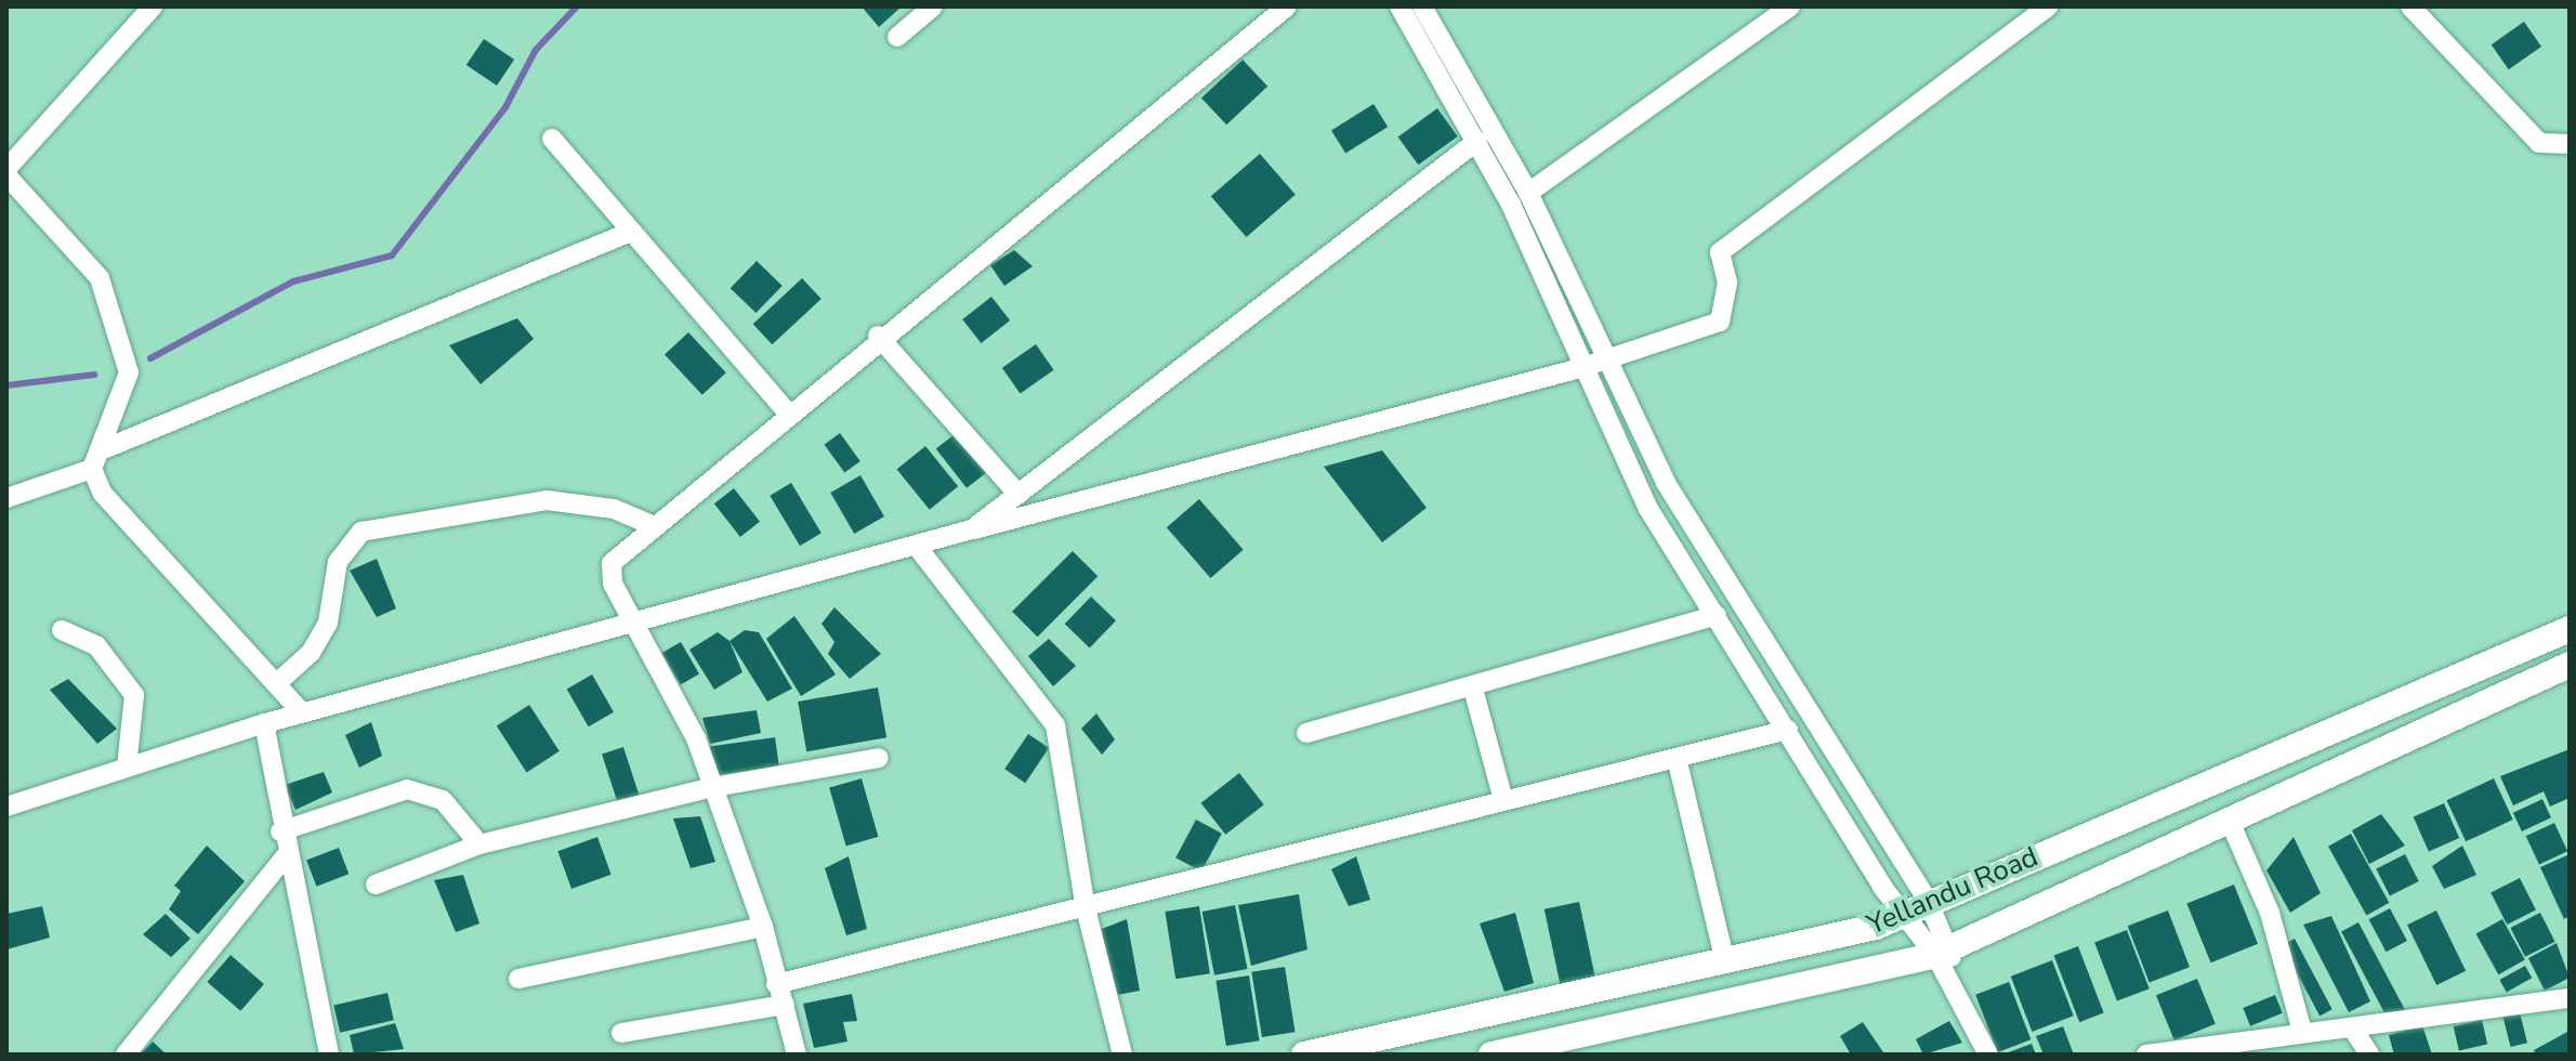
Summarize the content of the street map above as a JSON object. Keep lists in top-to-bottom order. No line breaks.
{"streets":{"main road":["Yellandu Road"]}}
